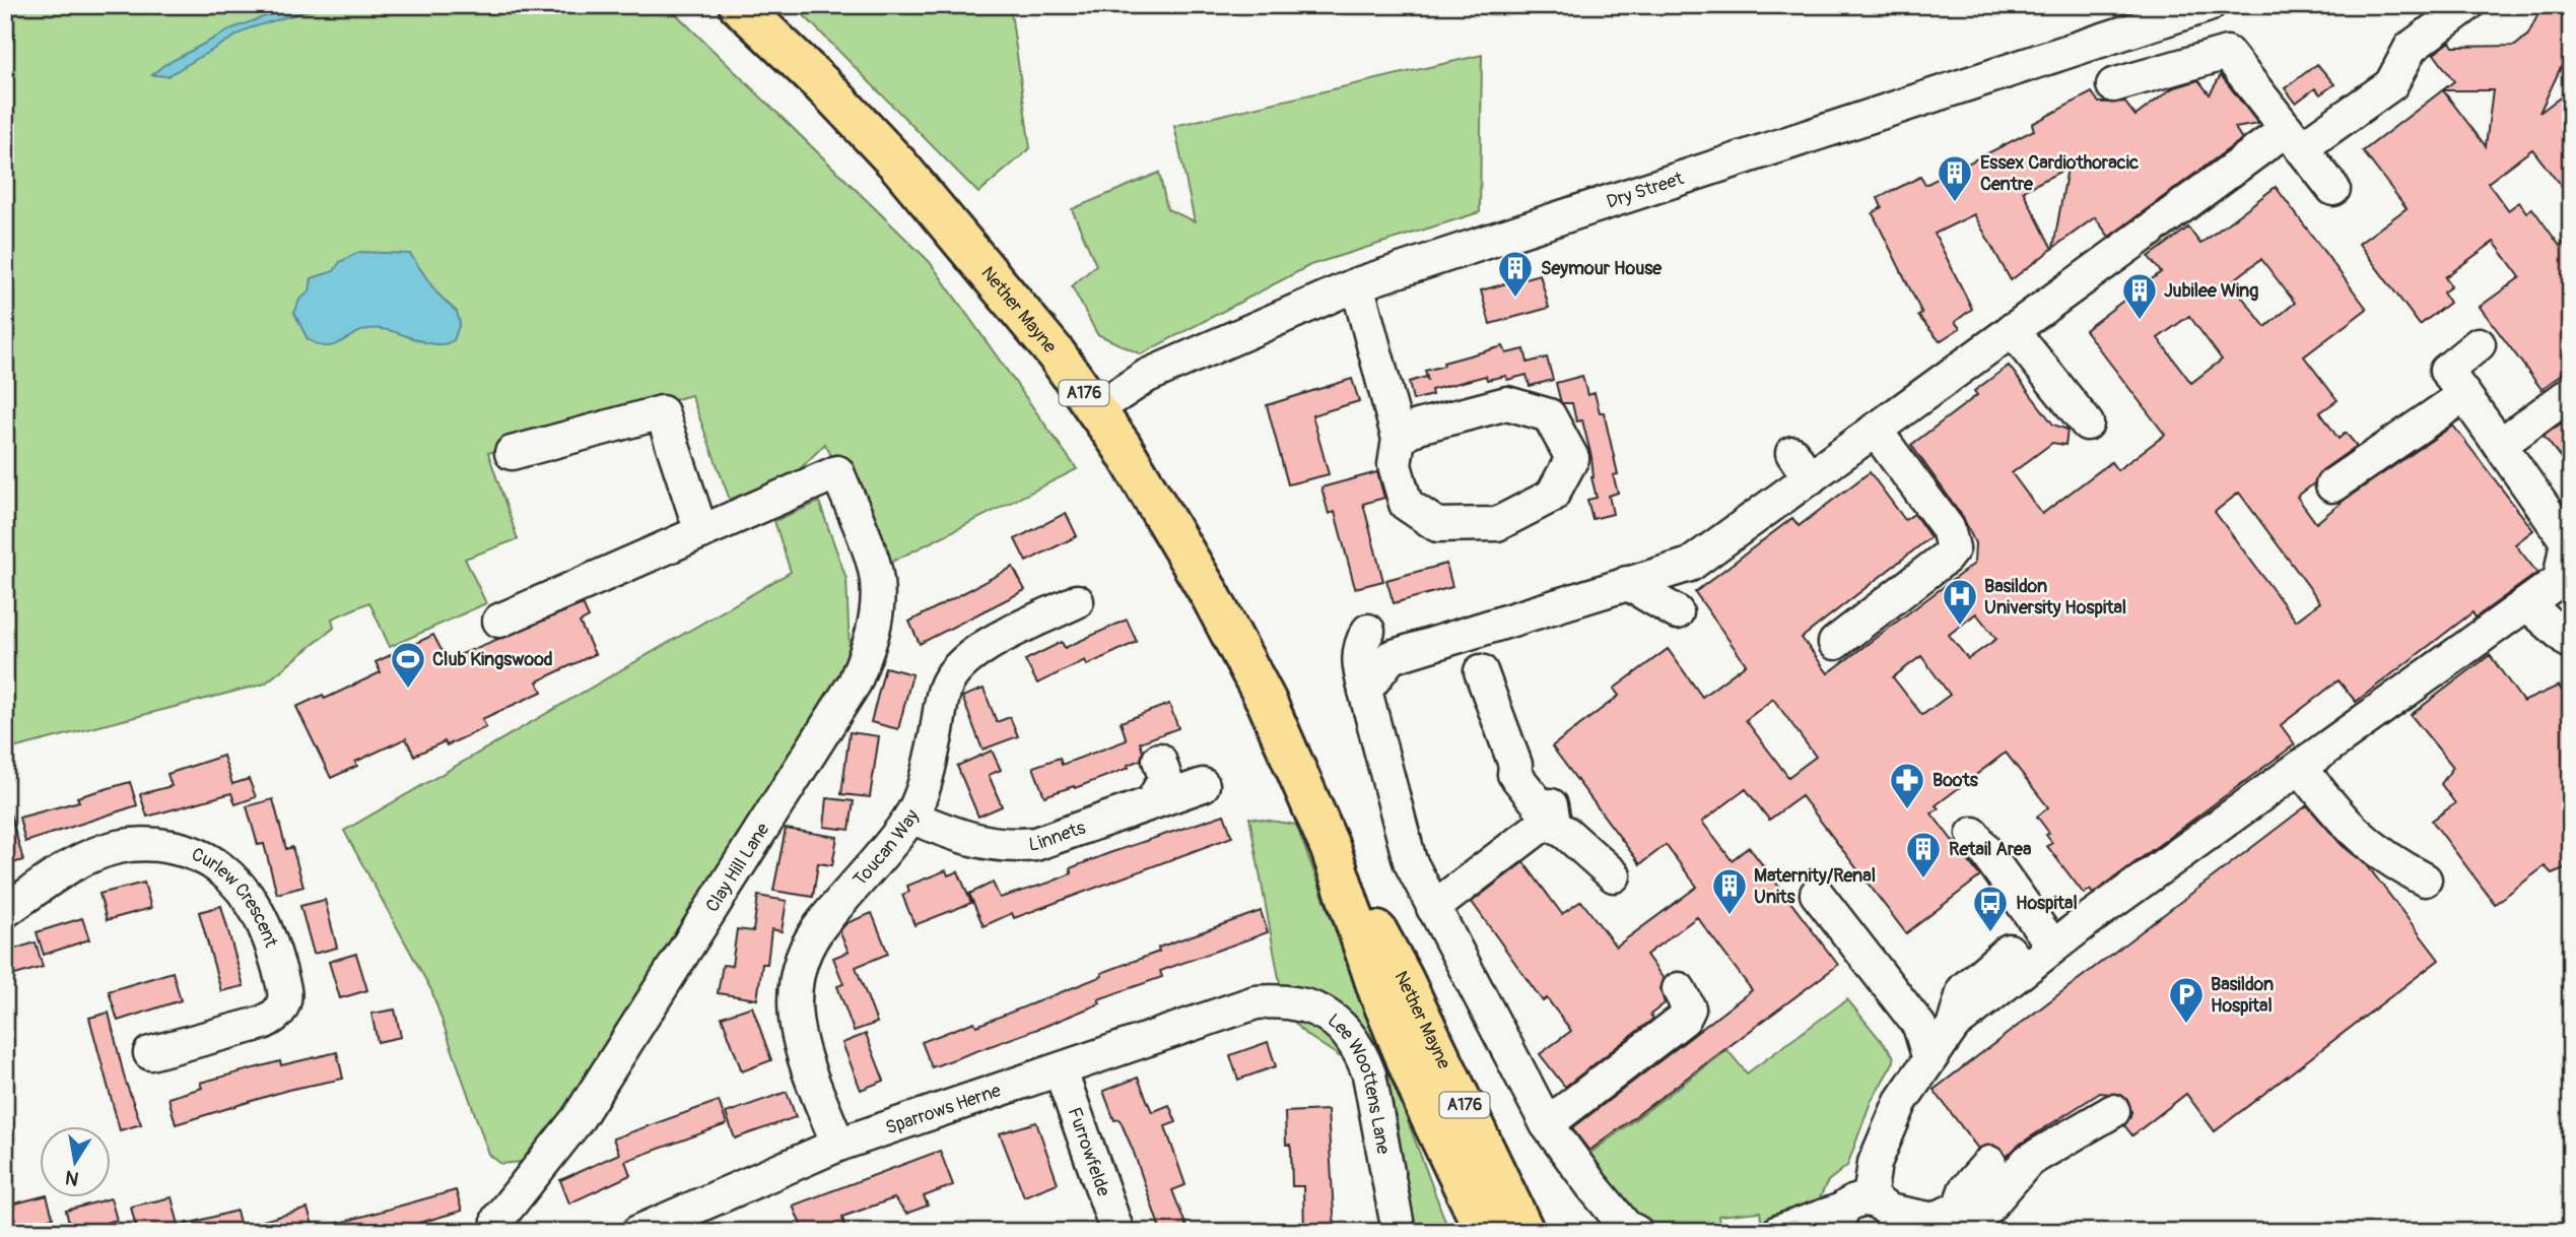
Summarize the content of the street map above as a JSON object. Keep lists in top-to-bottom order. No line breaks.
{"streets":{"main road":["Nether Mayne","A176"],"street":["Dry Street","Linnets","Toucan Way","Clay Hill Lane","Curlew Crescent","Lee Woottens Lane","Sparrows Herne","Furrowfelde"]},"crossings":[["Dry Street","Nether Mayne"],["Linnets","Toucan Way"],["Toucan Way","Sparrows Herne"],["Lee Woottens Lane","Sparrows Herne"],["Sparrows Herne","Furrowfelde"]],"places":{"building":["Essex Cardiothoracic Centre","Seymour House","Jubilee Wing","Retail Area","Maternity/Renal Units"],"hospital":["Basildon University Hospital"],"sports":["Club Kingswood"],"pharmacy":["Boots"],"bus stop":["Hospital"],"parking":["Basildon Hospital"]},"north":"bottom"}
